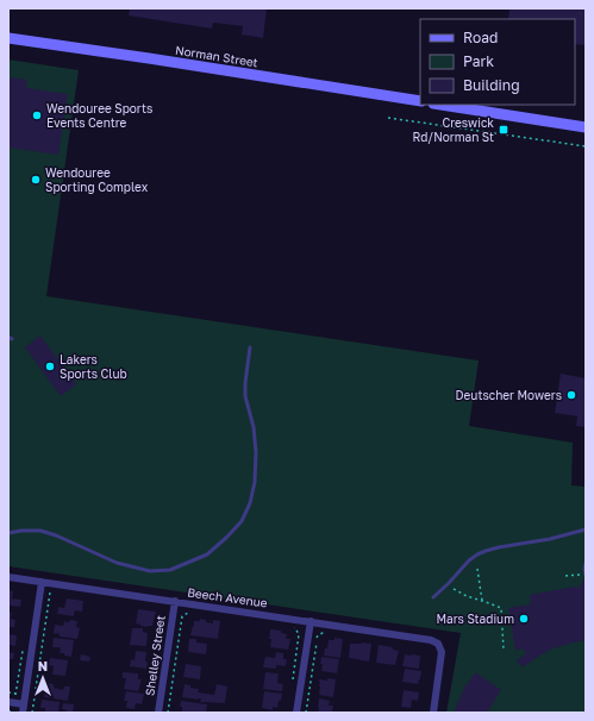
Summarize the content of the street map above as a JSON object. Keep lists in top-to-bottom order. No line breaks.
{"streets":{"main road":["Norman Street"],"street":["Beech Avenue","Shelley Street"]},"crossings":[["Beech Avenue","Shelley Street"]],"places":{"other":["Wendouree Sports Events Centre","Wendouree Sporting Complex","Lakers Sports Club","Deutscher Mowers","Mars Stadium"],"transit":["Creswick Rd/Norman St"]},"legend":["Road","Park","Building"],"north":"top"}
